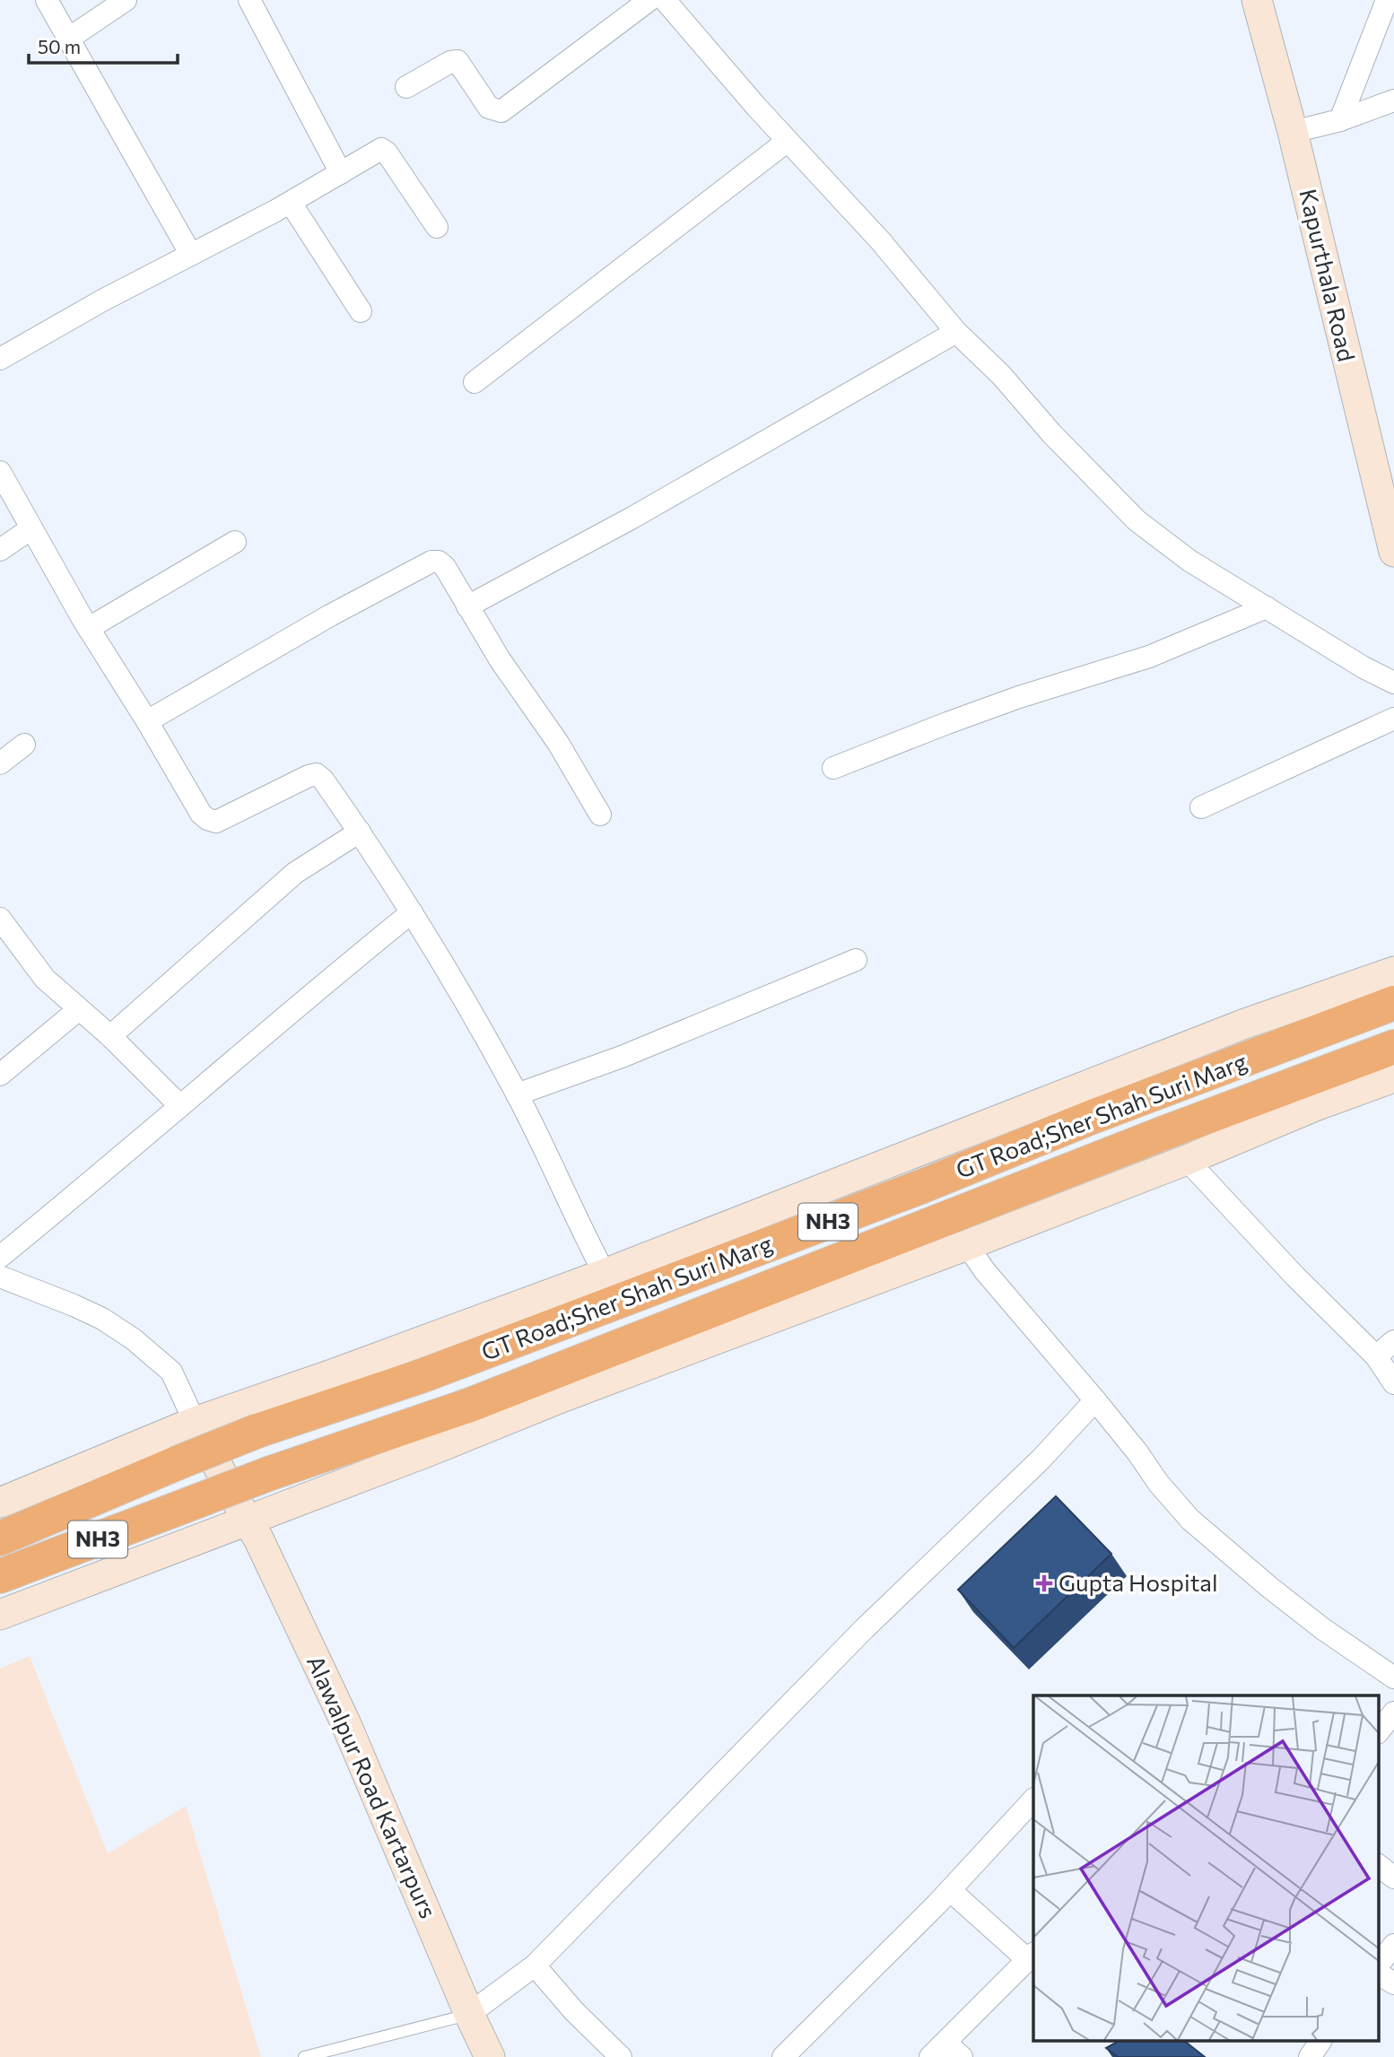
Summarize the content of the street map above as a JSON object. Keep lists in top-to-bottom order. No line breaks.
{"streets":{"highway":["GT Road;Sher Shah Suri Marg","NH3"],"main road":["Kapurthala Road","Alawalpur Road Kartarpurs"]},"places":{"health":["Gupta Hospital"]},"scale_bar":"50 m"}
